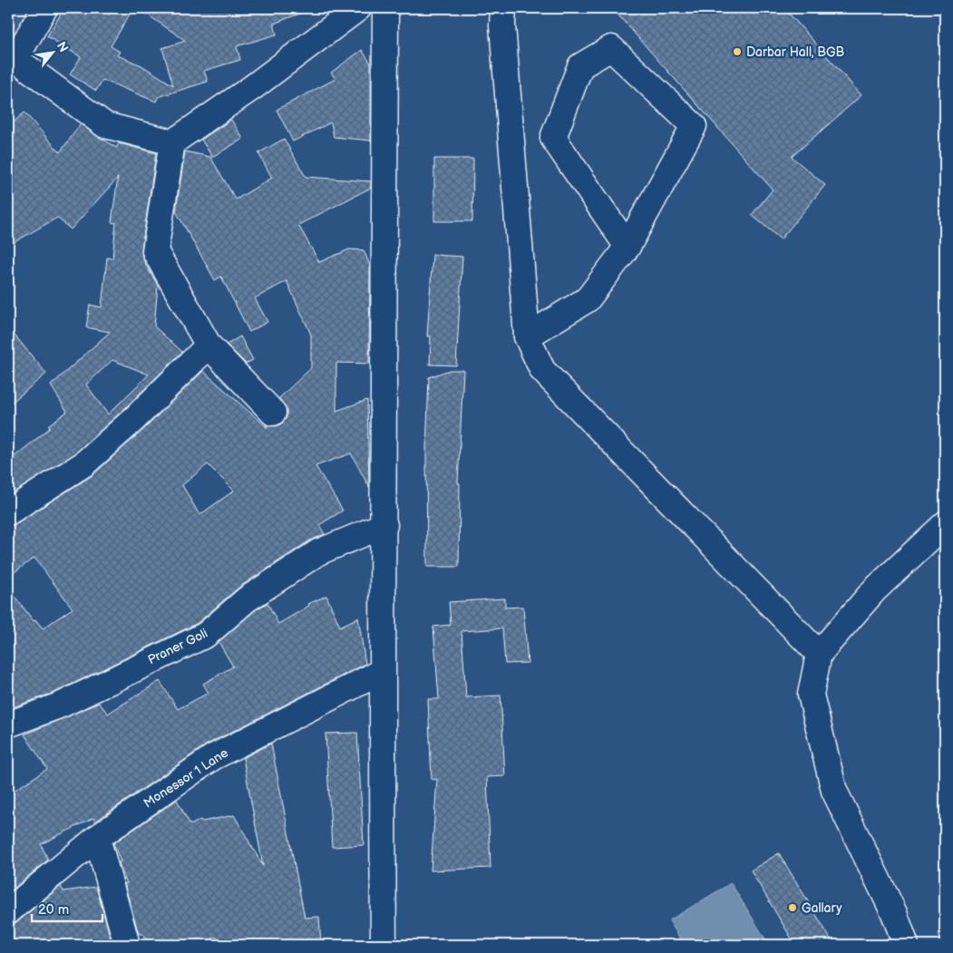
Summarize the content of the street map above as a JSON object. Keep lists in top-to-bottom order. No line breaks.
{"streets":{"street":["Praner Goli","Monessor 1 Lane"]},"places":["Darbar Hall, BGB","Gallary"],"scale_bar":"20 m","north":"top right"}
